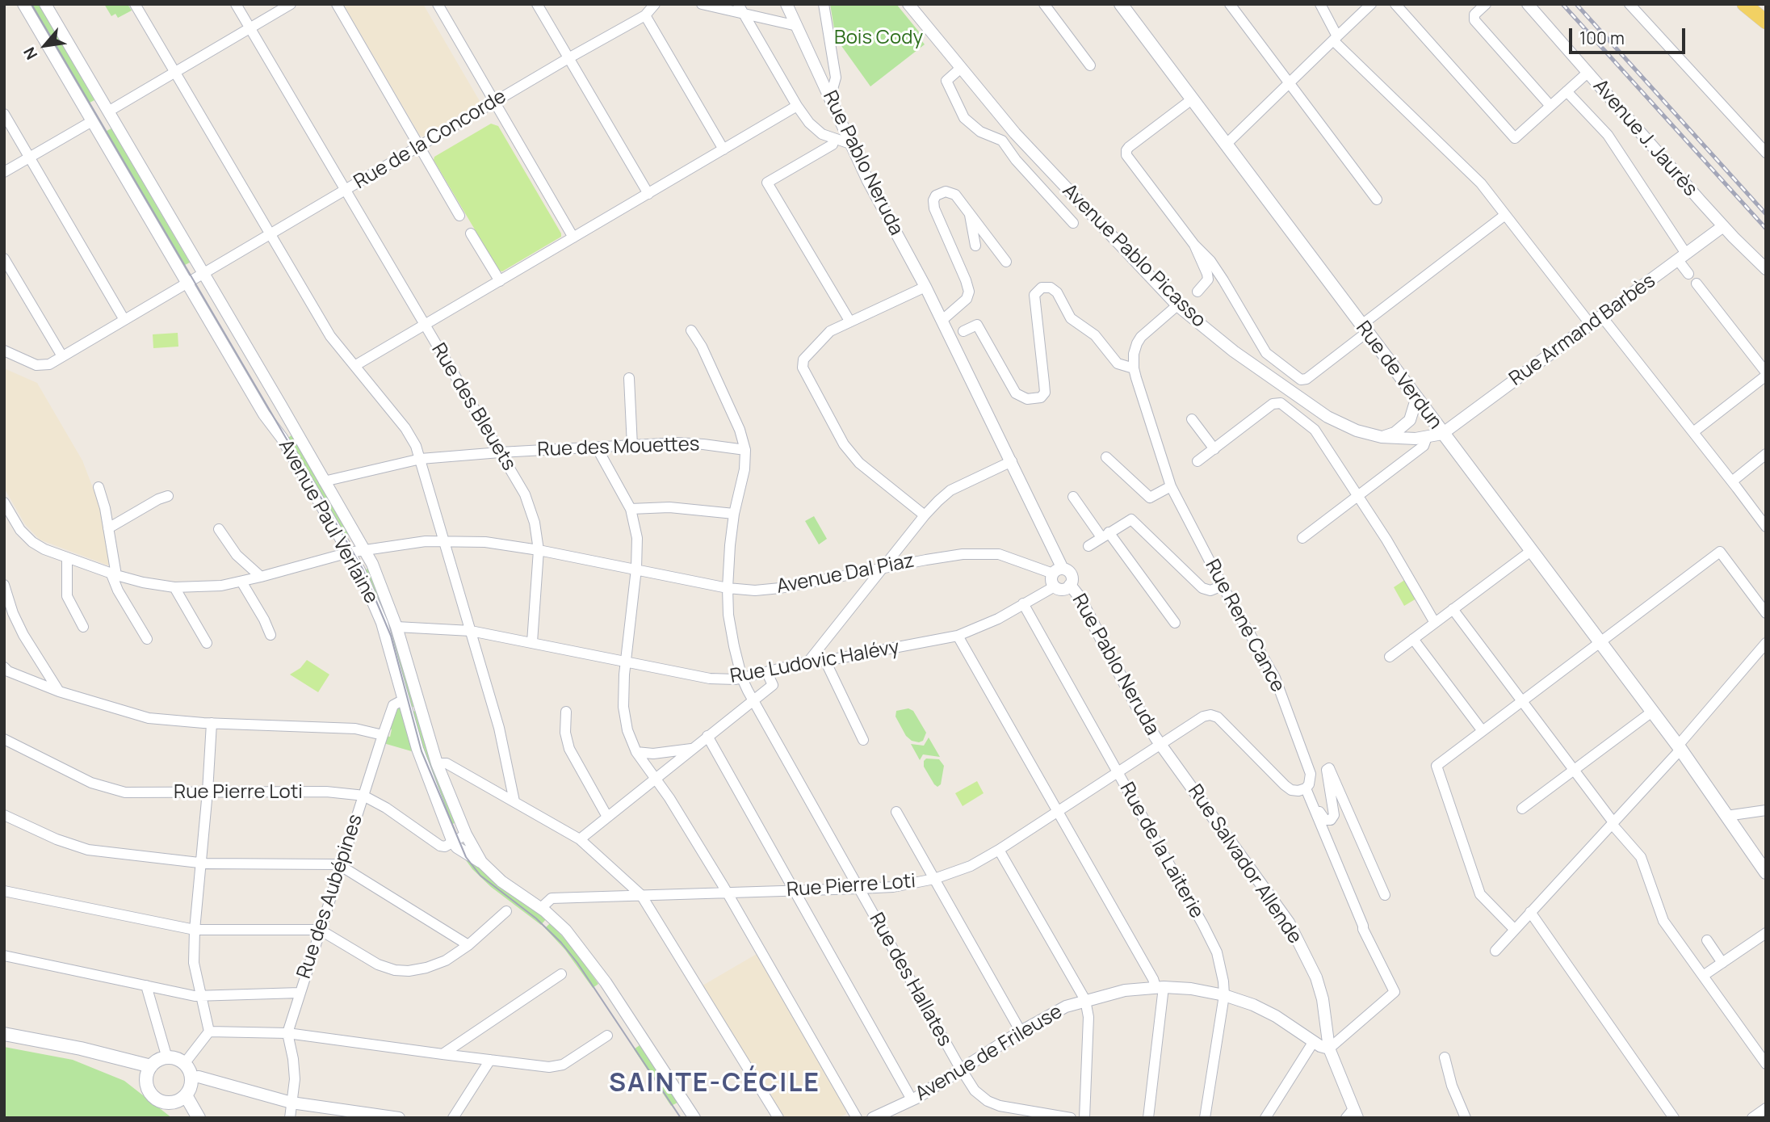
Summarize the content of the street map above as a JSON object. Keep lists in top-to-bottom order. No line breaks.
{"streets":{"main road":["Rue de Verdun"],"street":["Avenue J. Jaurès","Rue de la Concorde","Rue Pablo Neruda","Avenue Pablo Picasso","Rue Armand Barbès","Rue des Bleuets","Rue des Mouettes","Avenue Paul Verlaine","Avenue Dal Piaz","Rue René Cance","Rue Ludovic Halévy","Rue Pierre Loti","Rue de la Laiterie","Rue Salvador Allende","Rue des Aubépines","Rue des Hallates","Avenue de Frileuse"]},"crossings":[["Avenue J. Jaurès","Rue Armand Barbès"],["Rue de la Concorde","Rue des Bleuets"],["Rue de la Concorde","Avenue Paul Verlaine"],["Rue Pablo Neruda","Avenue Dal Piaz"],["Rue Pablo Neruda","Rue Ludovic Halévy"],["Rue Pablo Neruda","Rue Pierre Loti"],["Rue Pablo Neruda","Rue Salvador Allende"],["Avenue Pablo Picasso","Rue Armand Barbès"],["Avenue Pablo Picasso","Rue de Verdun"],["Avenue Pablo Picasso","Rue René Cance"],["Rue Armand Barbès","Rue de Verdun"],["Rue des Bleuets","Rue des Mouettes"],["Rue des Bleuets","Avenue Dal Piaz"],["Rue des Bleuets","Rue Ludovic Halévy"],["Rue des Mouettes","Avenue Paul Verlaine"],["Rue des Mouettes","Rue des Hallates"],["Avenue Paul Verlaine","Avenue Dal Piaz"],["Avenue Paul Verlaine","Rue Ludovic Halévy"],["Avenue Paul Verlaine","Rue Pierre Loti"],["Avenue Paul Verlaine","Rue des Aubépines"],["Avenue Dal Piaz","Rue Ludovic Halévy"],["Avenue Dal Piaz","Rue des Hallates"],["Rue Ludovic Halévy","Rue de la Laiterie"],["Rue Ludovic Halévy","Rue des Hallates"],["Rue Pierre Loti","Rue de la Laiterie"],["Rue Pierre Loti","Rue Salvador Allende"],["Rue Pierre Loti","Rue des Aubépines"],["Rue Pierre Loti","Rue des Hallates"],["Rue de la Laiterie","Avenue de Frileuse"],["Rue Salvador Allende","Avenue de Frileuse"],["Rue des Hallates","Avenue de Frileuse"]],"districts":["SAINTE-CÉCILE"],"parks":["Bois Cody"],"scale_bar":"100 m","north":"bottom left"}
